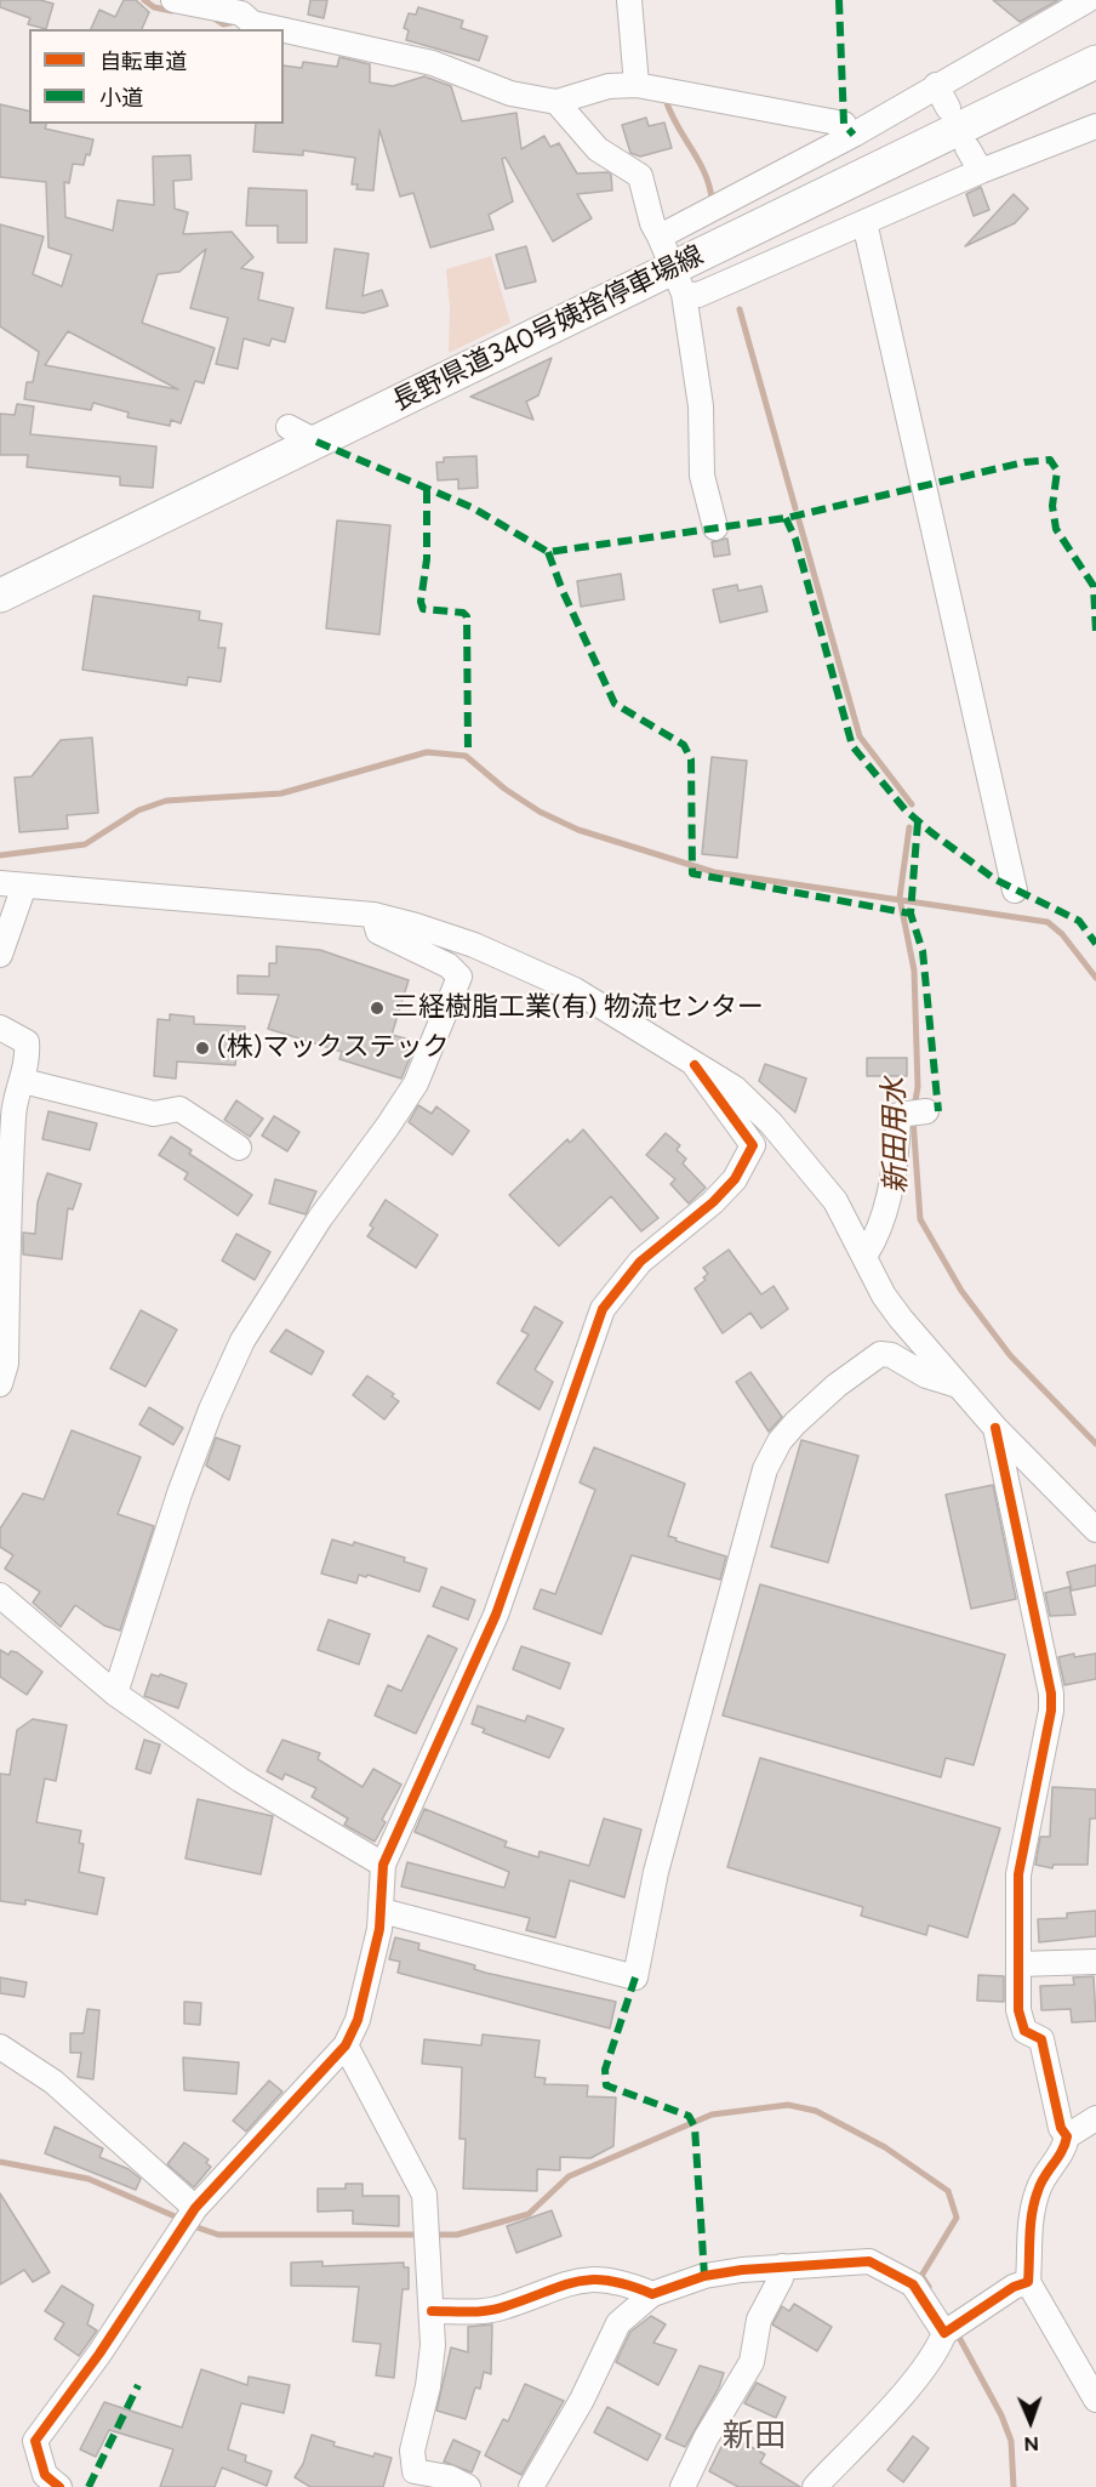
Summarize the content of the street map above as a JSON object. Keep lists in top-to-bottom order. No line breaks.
{"streets":{"main road":["長野県道340号姨捨停車場線"]},"districts":["新田"],"water":["新田用水"],"places":["三経樹脂工業(有) 物流センター","(株)マックステック"],"legend":["自転車道","小道"],"north":"bottom"}
